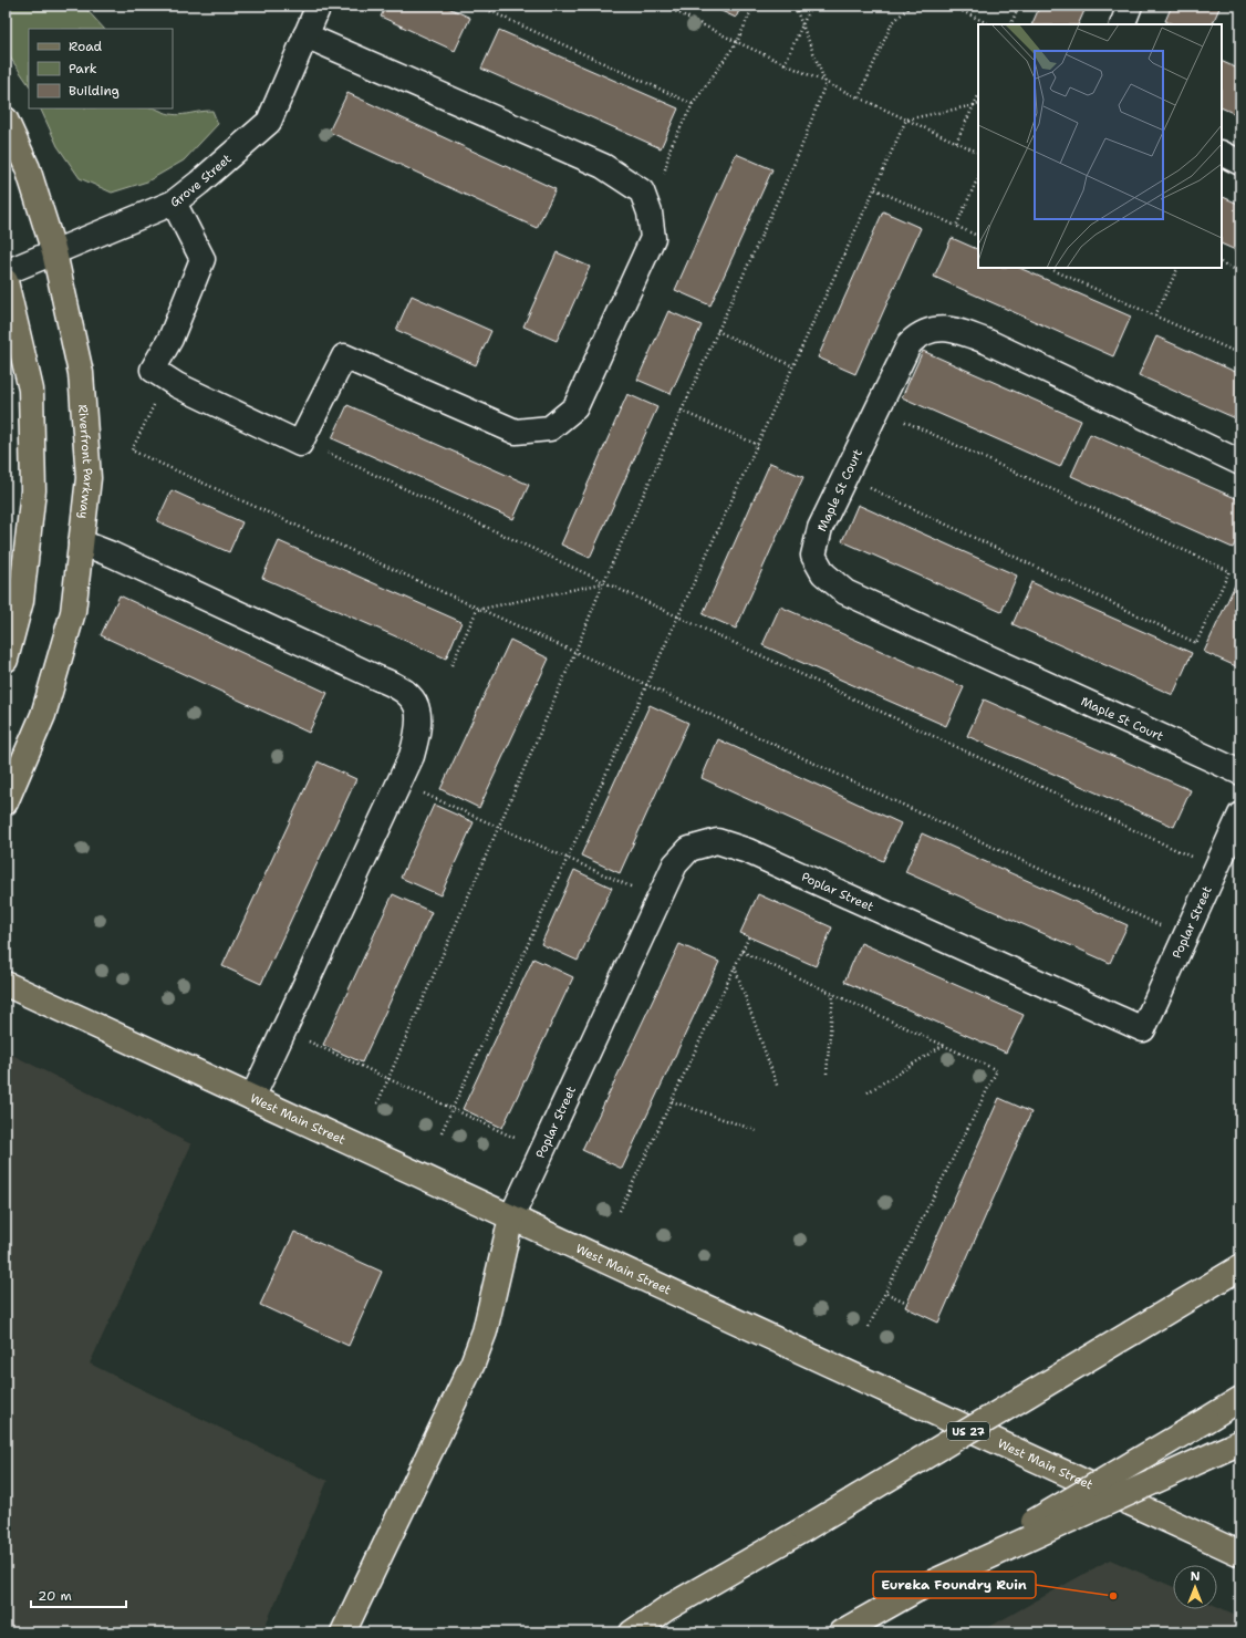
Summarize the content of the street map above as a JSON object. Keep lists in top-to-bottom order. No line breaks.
{"streets":{"main road":["Riverfront Parkway","West Main Street","US 27"],"street":["Grove Street","Maple St Court","Poplar Street"]},"crossings":[["Grove Street","Riverfront Parkway"],["Poplar Street","West Main Street"]],"places":["Eureka Foundry Ruin"],"legend":["Road","Park","Building"],"scale_bar":"20 m","north":"top"}
